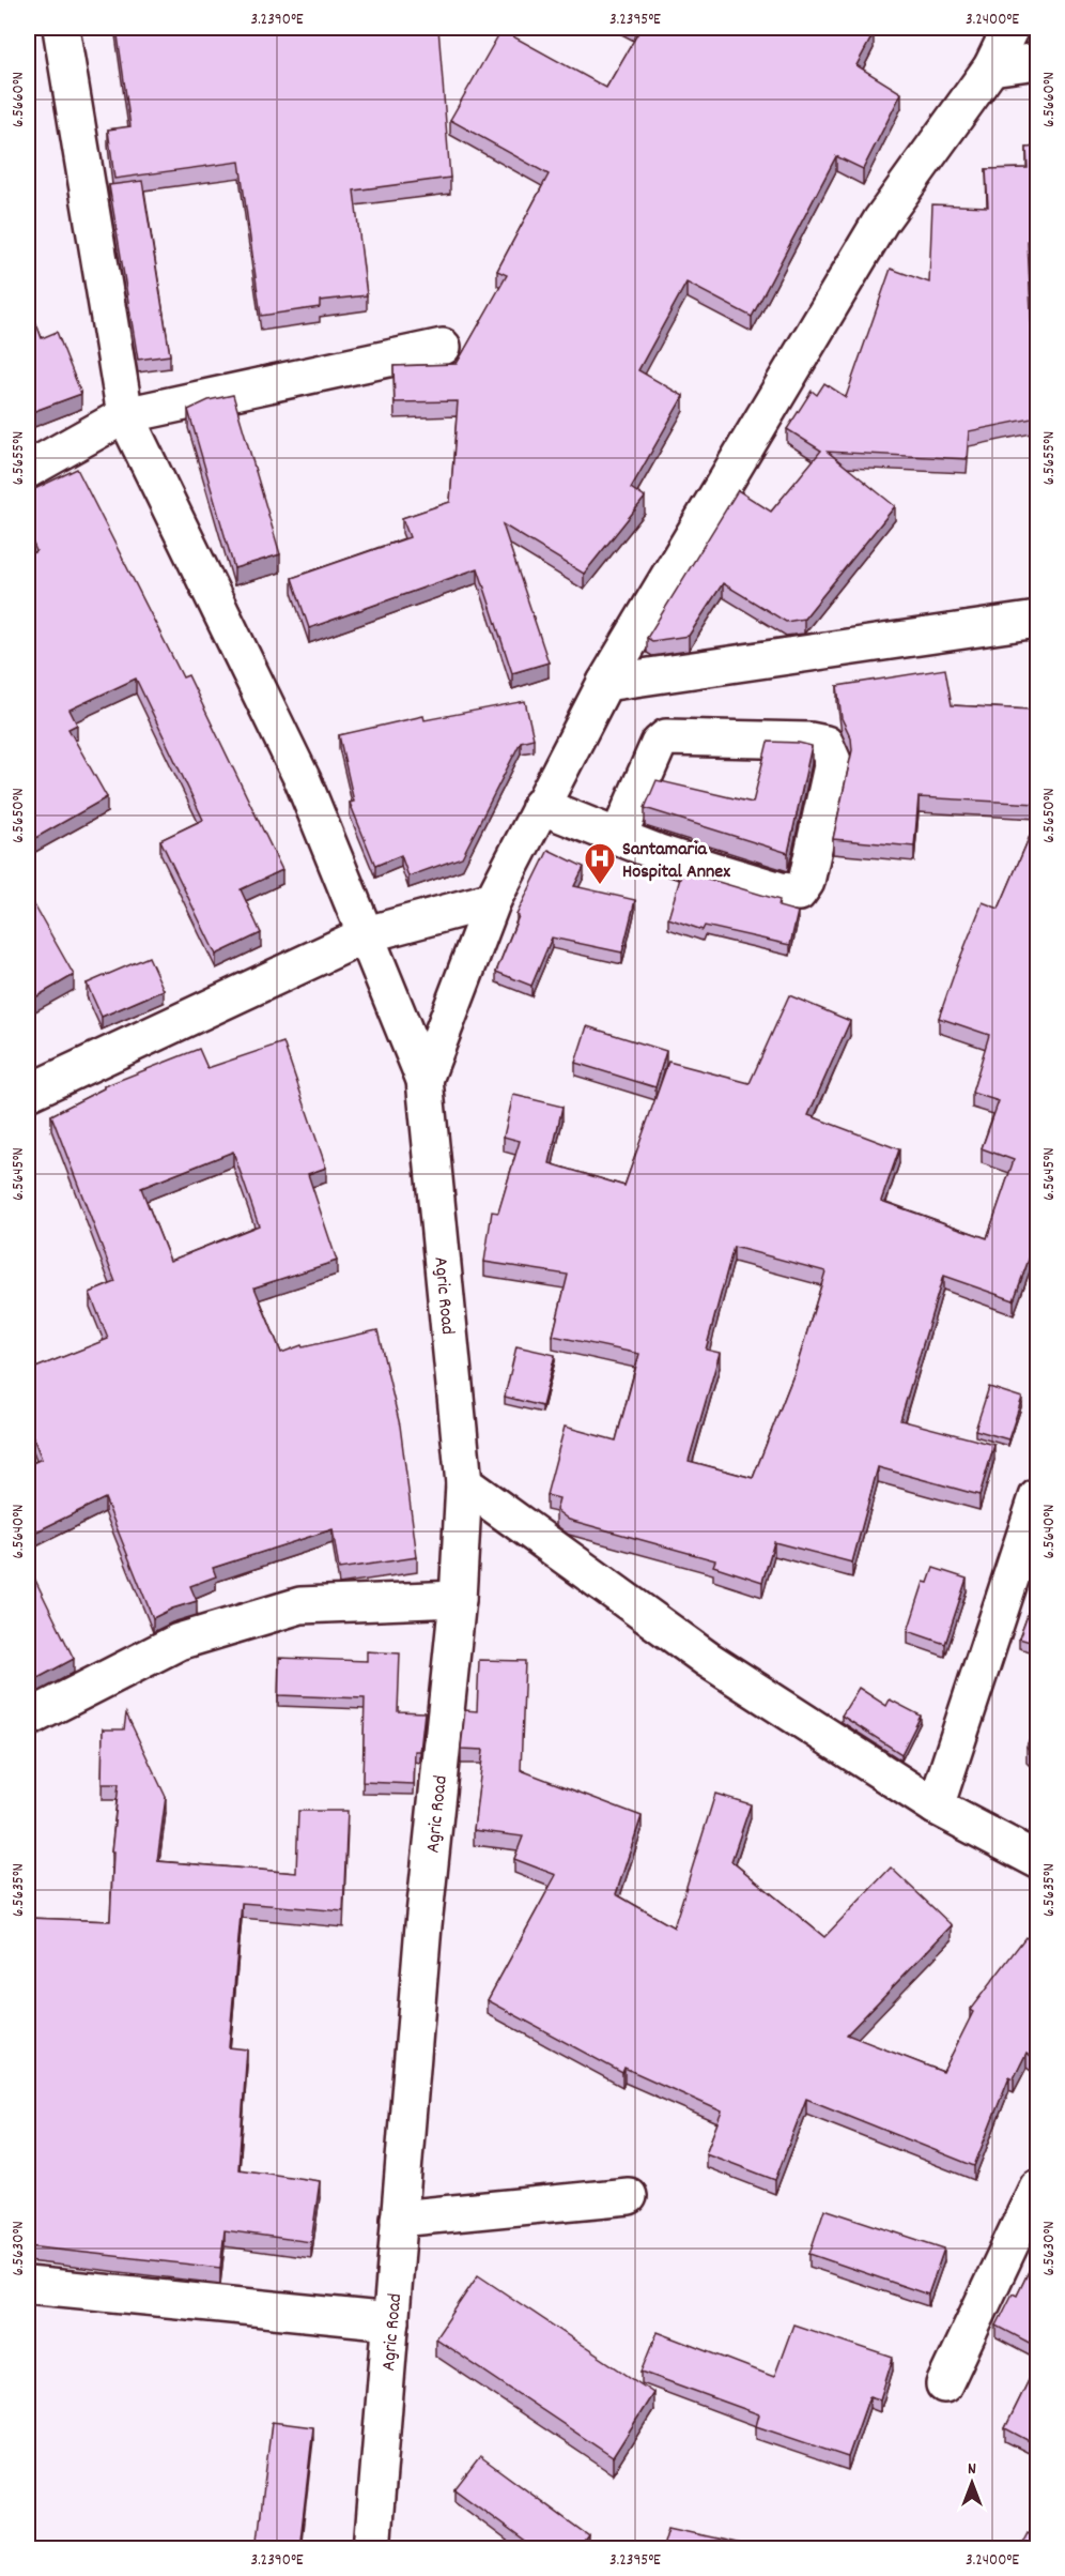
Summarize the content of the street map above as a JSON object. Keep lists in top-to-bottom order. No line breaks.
{"streets":{"street":["Agric Road"]},"places":{"hospital":["Santamaria Hospital Annex"]},"north":"top","coordinates":["3.2390°E","3.2395°E","3.2400°E","6.5660°N","6.5655°N","6.5650°N","6.5645°N","6.5640°N","6.5635°N","6.5630°N"]}
